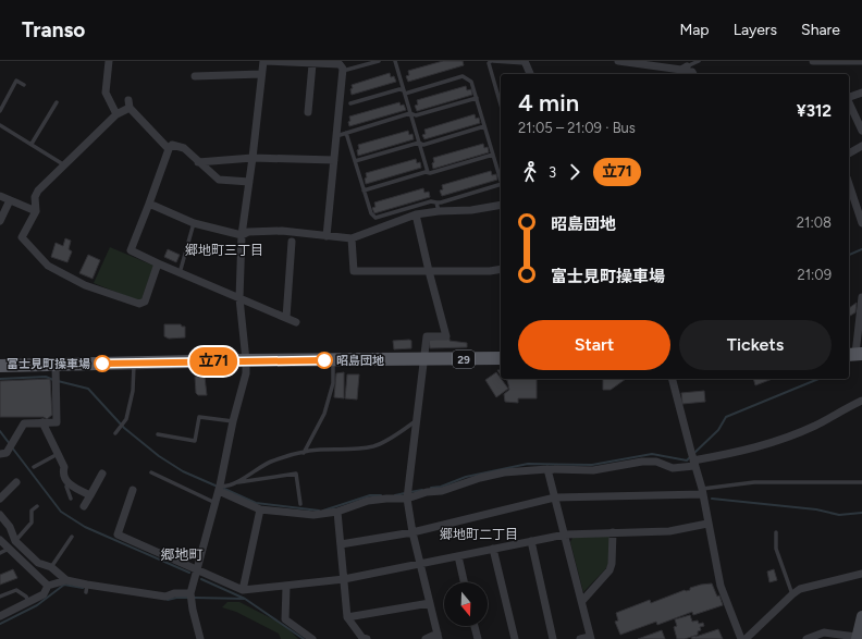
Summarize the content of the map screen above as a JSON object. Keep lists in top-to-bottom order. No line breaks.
{"streets":{"main road":["29"]},"districts":["郷地町三丁目","郷地町二丁目","郷地町"],"places":["昭島団地","富士見町操車場"],"lines":["bus line 立71"],"north":"bottom","page":{"header":"Transo","nav":["Map","Layers","Share"],"on_map":"立71","heading":["4 min","21:05 – 21:09 · Bus","¥312"],"legs":["3","立71"],"list":[{"name":"昭島団地","value":"21:08"},{"name":"富士見町操車場","value":"21:09"}],"buttons":["Start","Tickets"]}}
